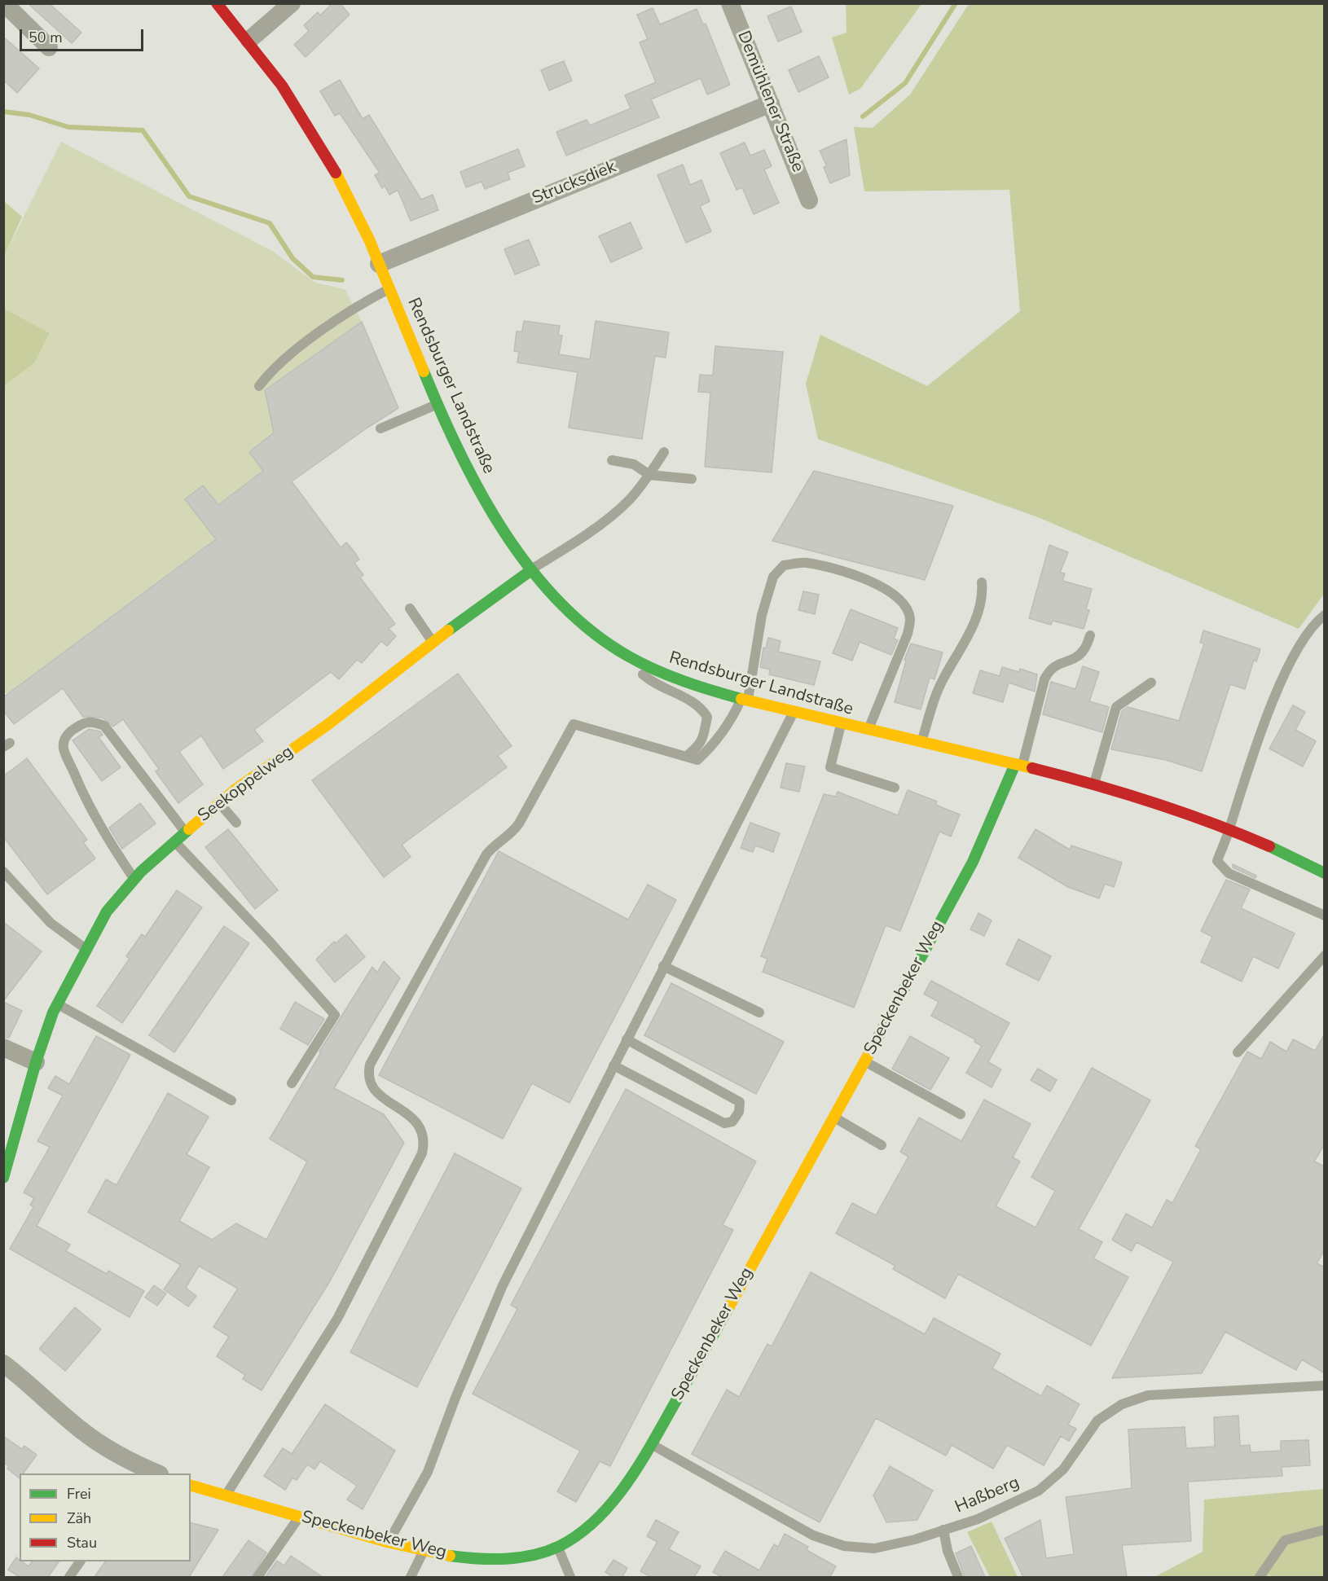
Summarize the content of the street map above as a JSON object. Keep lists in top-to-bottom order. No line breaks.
{"streets":{"street":["Demühlener Straße","Strucksdiek","Rendsburger Landstraße","Seekoppelweg","Speckenbeker Weg"],"lane":["Haßberg"]},"crossings":[["Demühlener Straße","Strucksdiek"],["Strucksdiek","Rendsburger Landstraße"],["Rendsburger Landstraße","Seekoppelweg"],["Rendsburger Landstraße","Speckenbeker Weg"],["Speckenbeker Weg","Haßberg"]],"legend":["Frei","Zäh","Stau"],"scale_bar":"50 m"}
